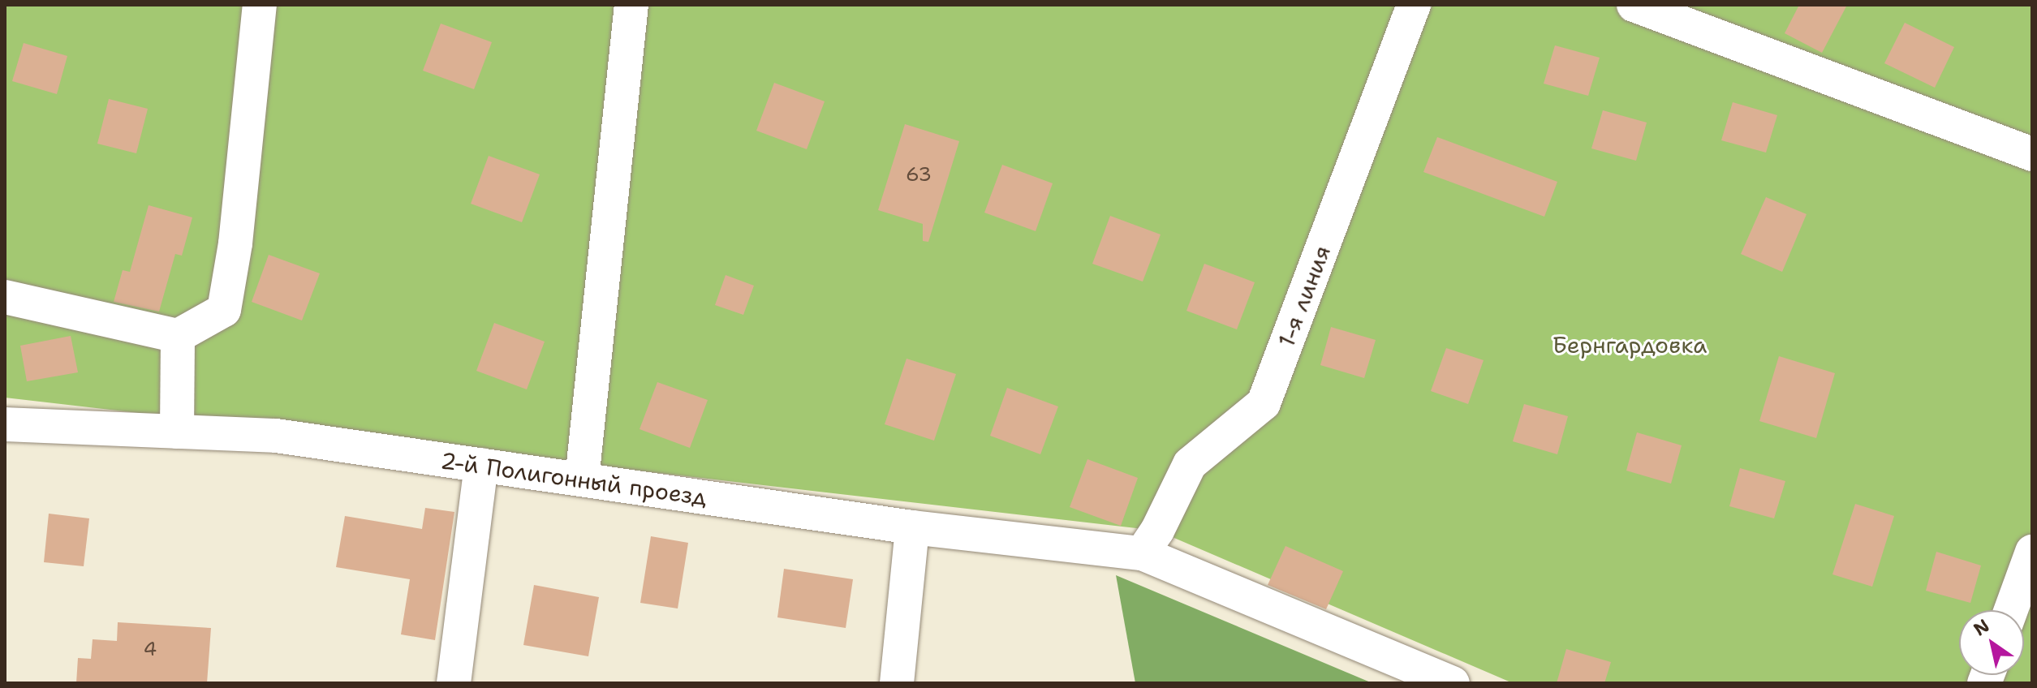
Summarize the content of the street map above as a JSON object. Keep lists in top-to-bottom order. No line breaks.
{"streets":{"street":["1-я линия","2-й Полигонный проезд"]},"crossings":[["1-я линия","2-й Полигонный проезд"]],"parks":["Бернгардовка"],"house_numbers":["63","4"],"north":"top left"}
